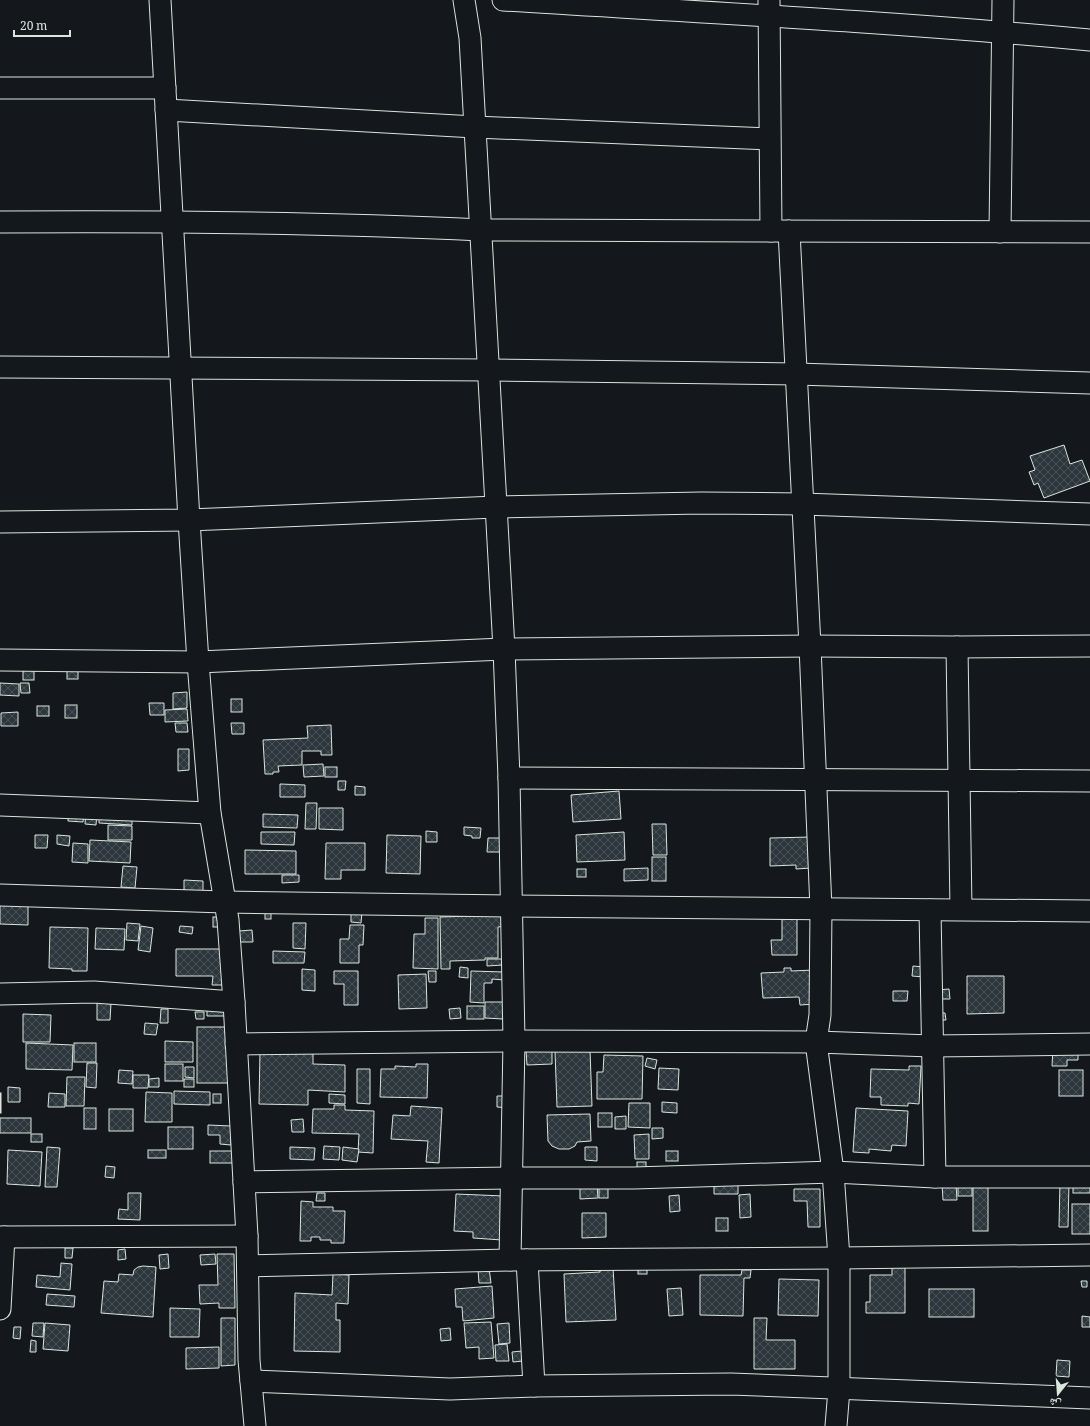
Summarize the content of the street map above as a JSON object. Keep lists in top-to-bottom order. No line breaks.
{"scale_bar":"20 m","north":"bottom"}
